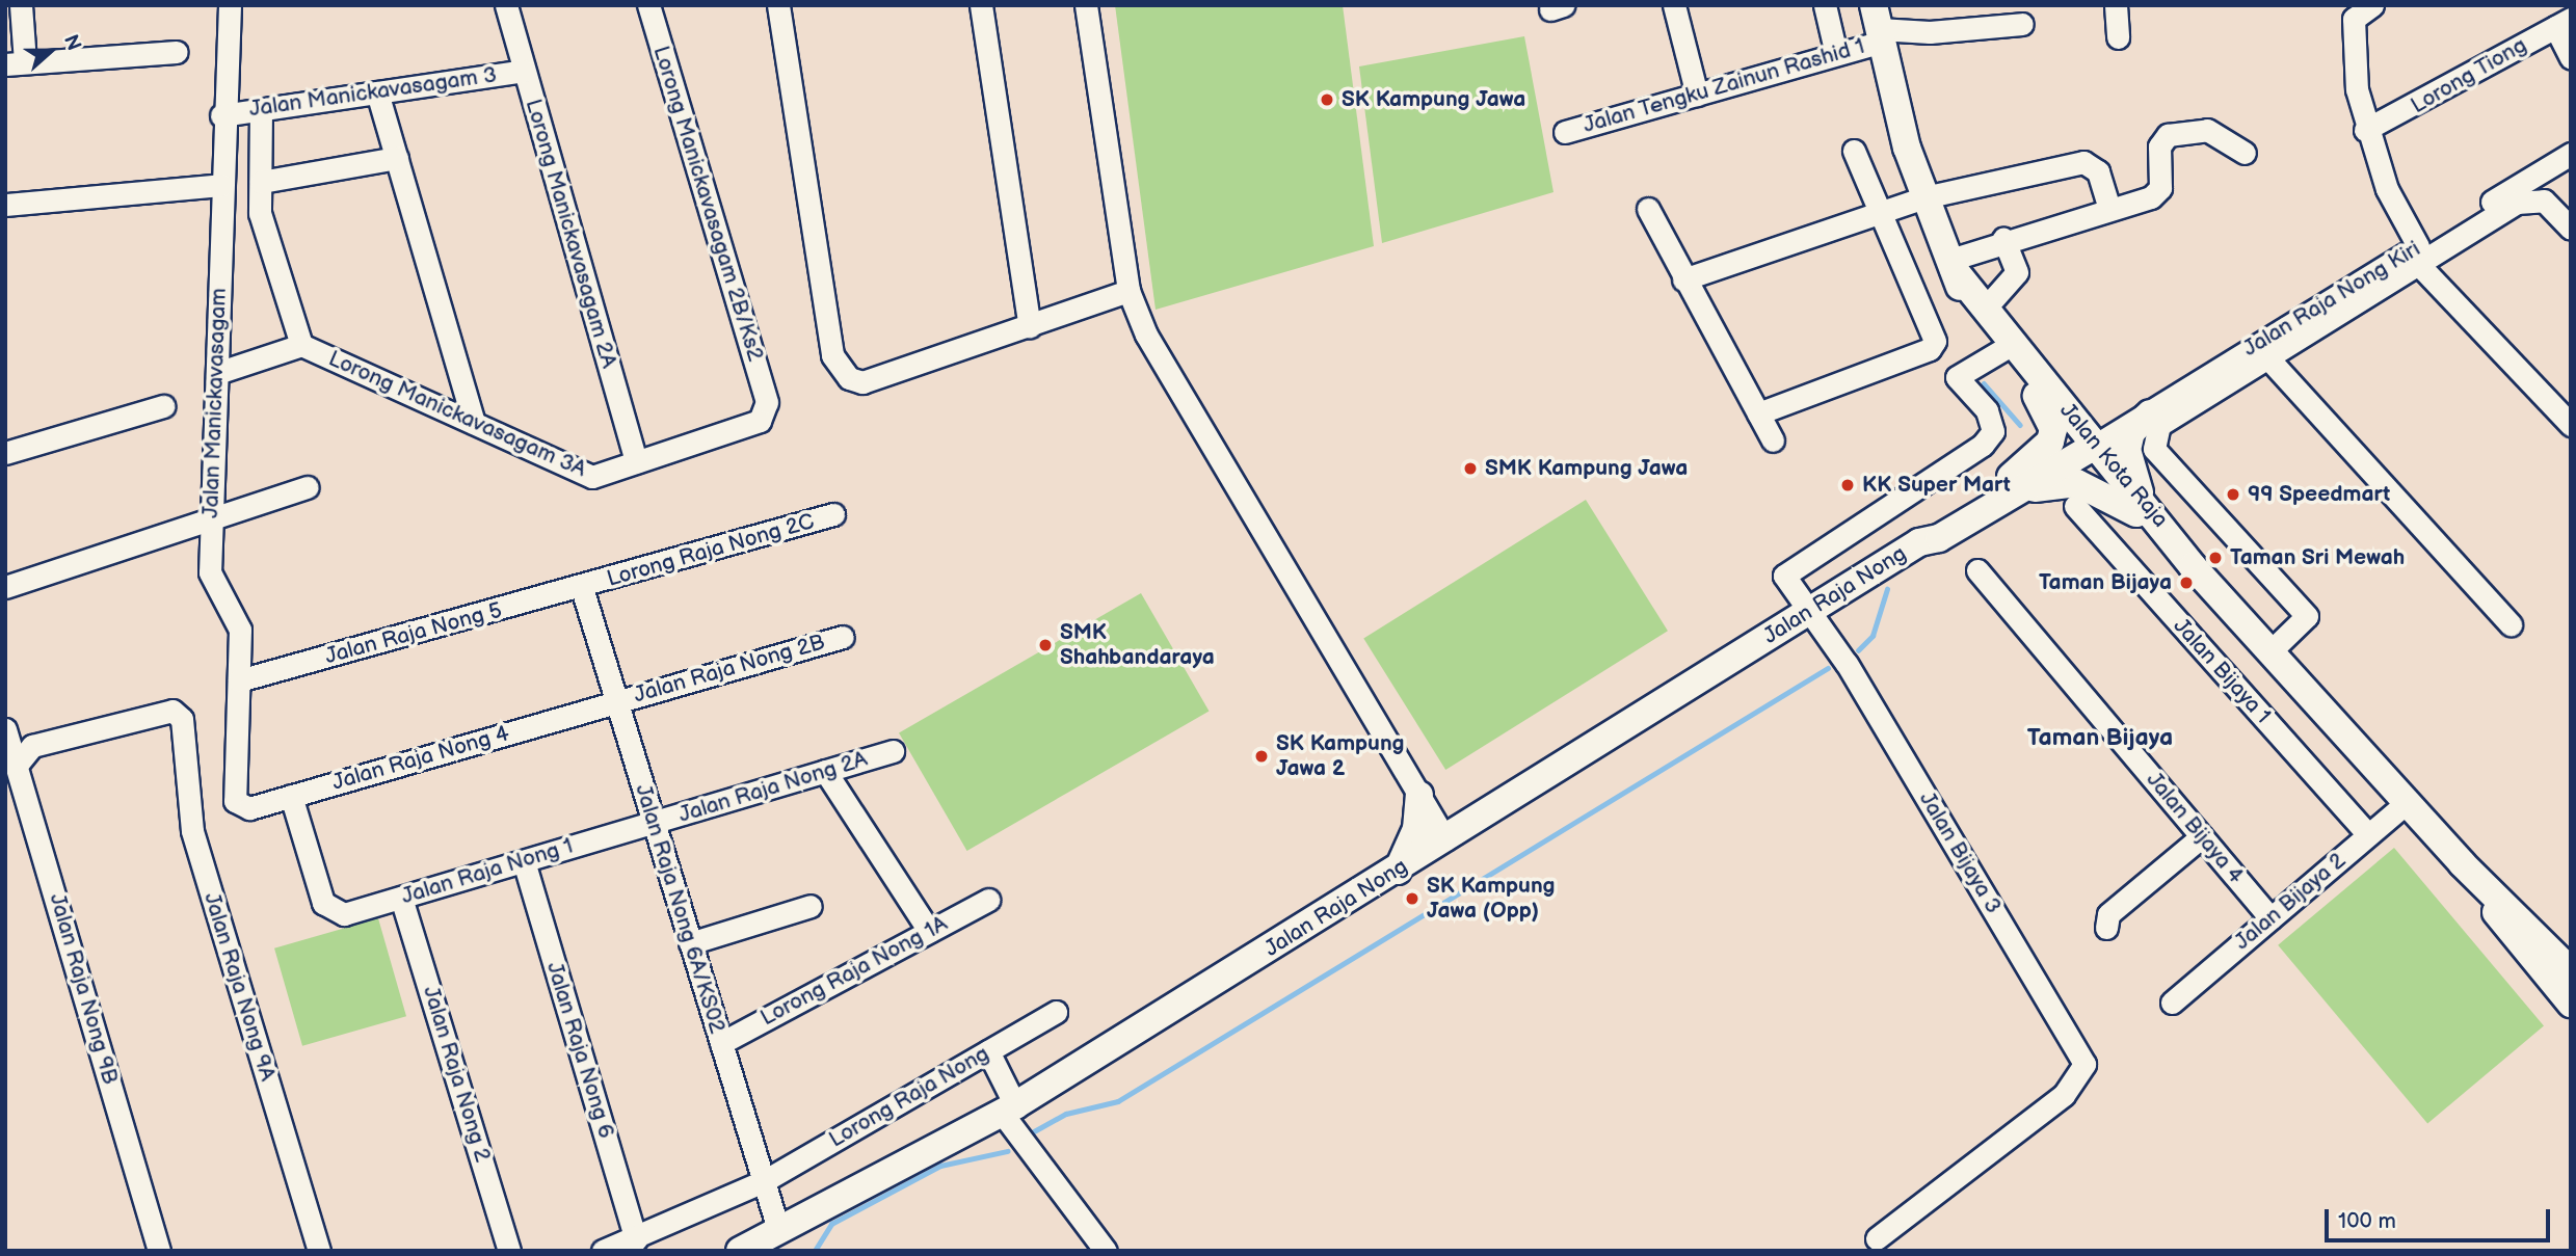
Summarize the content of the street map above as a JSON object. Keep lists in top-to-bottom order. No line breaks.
{"streets":{"main road":["Jalan Kota Raja","Jalan Raja Nong"],"street":["Lorong Tiong","Jalan Tengku Zainun Rashid 1","Jalan Manickavasagam 3","Lorong Manickavasagam 2B/Ks2","Lorong Manickavasagam 2A","Jalan Raja Nong Kiri","Jalan Manickavasagam","Lorong Manickavasagam 3A","Lorong Raja Nong 2C","Jalan Raja Nong 5","Jalan Raja Nong 2B","Jalan Bijaya 1","Jalan Raja Nong 4","Jalan Raja Nong 2A","Jalan Bijaya 4","Jalan Bijaya 3","Jalan Raja Nong 1","Jalan Bijaya 2","Jalan Raja Nong 6A/KS02","Lorong Raja Nong 1A","Jalan Raja Nong 9A","Jalan Raja Nong 9B","Jalan Raja Nong 6","Jalan Raja Nong 2","Lorong Raja Nong"]},"crossings":[["Jalan Tengku Zainun Rashid 1","Jalan Kota Raja"],["Jalan Manickavasagam 3","Lorong Manickavasagam 2A"],["Jalan Manickavasagam 3","Jalan Manickavasagam"],["Lorong Manickavasagam 2B/Ks2","Lorong Manickavasagam 3A"],["Lorong Manickavasagam 2A","Lorong Manickavasagam 3A"],["Jalan Raja Nong Kiri","Jalan Kota Raja"],["Jalan Raja Nong Kiri","Jalan Raja Nong"],["Jalan Manickavasagam","Lorong Manickavasagam 3A"],["Jalan Manickavasagam","Jalan Raja Nong 5"],["Jalan Manickavasagam","Jalan Raja Nong 4"],["Jalan Kota Raja","Jalan Raja Nong"],["Jalan Kota Raja","Jalan Bijaya 3"],["Jalan Kota Raja","Jalan Bijaya 2"],["Lorong Raja Nong 2C","Jalan Raja Nong 5"],["Lorong Raja Nong 2C","Jalan Raja Nong 6A/KS02"],["Jalan Raja Nong","Jalan Bijaya 3"],["Jalan Raja Nong","Jalan Raja Nong 6A/KS02"],["Jalan Raja Nong 5","Jalan Raja Nong 6A/KS02"],["Jalan Raja Nong 2B","Jalan Raja Nong 4"],["Jalan Raja Nong 2B","Jalan Raja Nong 6A/KS02"],["Jalan Bijaya 1","Jalan Bijaya 2"],["Jalan Raja Nong 4","Jalan Raja Nong 1"],["Jalan Raja Nong 4","Jalan Raja Nong 6A/KS02"],["Jalan Raja Nong 2A","Jalan Raja Nong 1"],["Jalan Raja Nong 2A","Jalan Raja Nong 6A/KS02"],["Jalan Bijaya 4","Jalan Bijaya 2"],["Jalan Raja Nong 1","Jalan Raja Nong 6A/KS02"],["Jalan Raja Nong 1","Jalan Raja Nong 6"],["Jalan Raja Nong 1","Jalan Raja Nong 2"],["Jalan Raja Nong 6A/KS02","Lorong Raja Nong 1A"],["Jalan Raja Nong 6A/KS02","Lorong Raja Nong"],["Jalan Raja Nong 9A","Jalan Raja Nong 9B"],["Jalan Raja Nong 6","Lorong Raja Nong"]],"districts":["Taman Bijaya"],"places":["SK Kampung Jawa","SMK Kampung Jawa","KK Super Mart","99 Speedmart","Taman Sri Mewah","Taman Bijaya","SMK Shahbandaraya","SK Kampung Jawa 2","SK Kampung Jawa (Opp)"],"scale_bar":"100 m","north":"right"}
